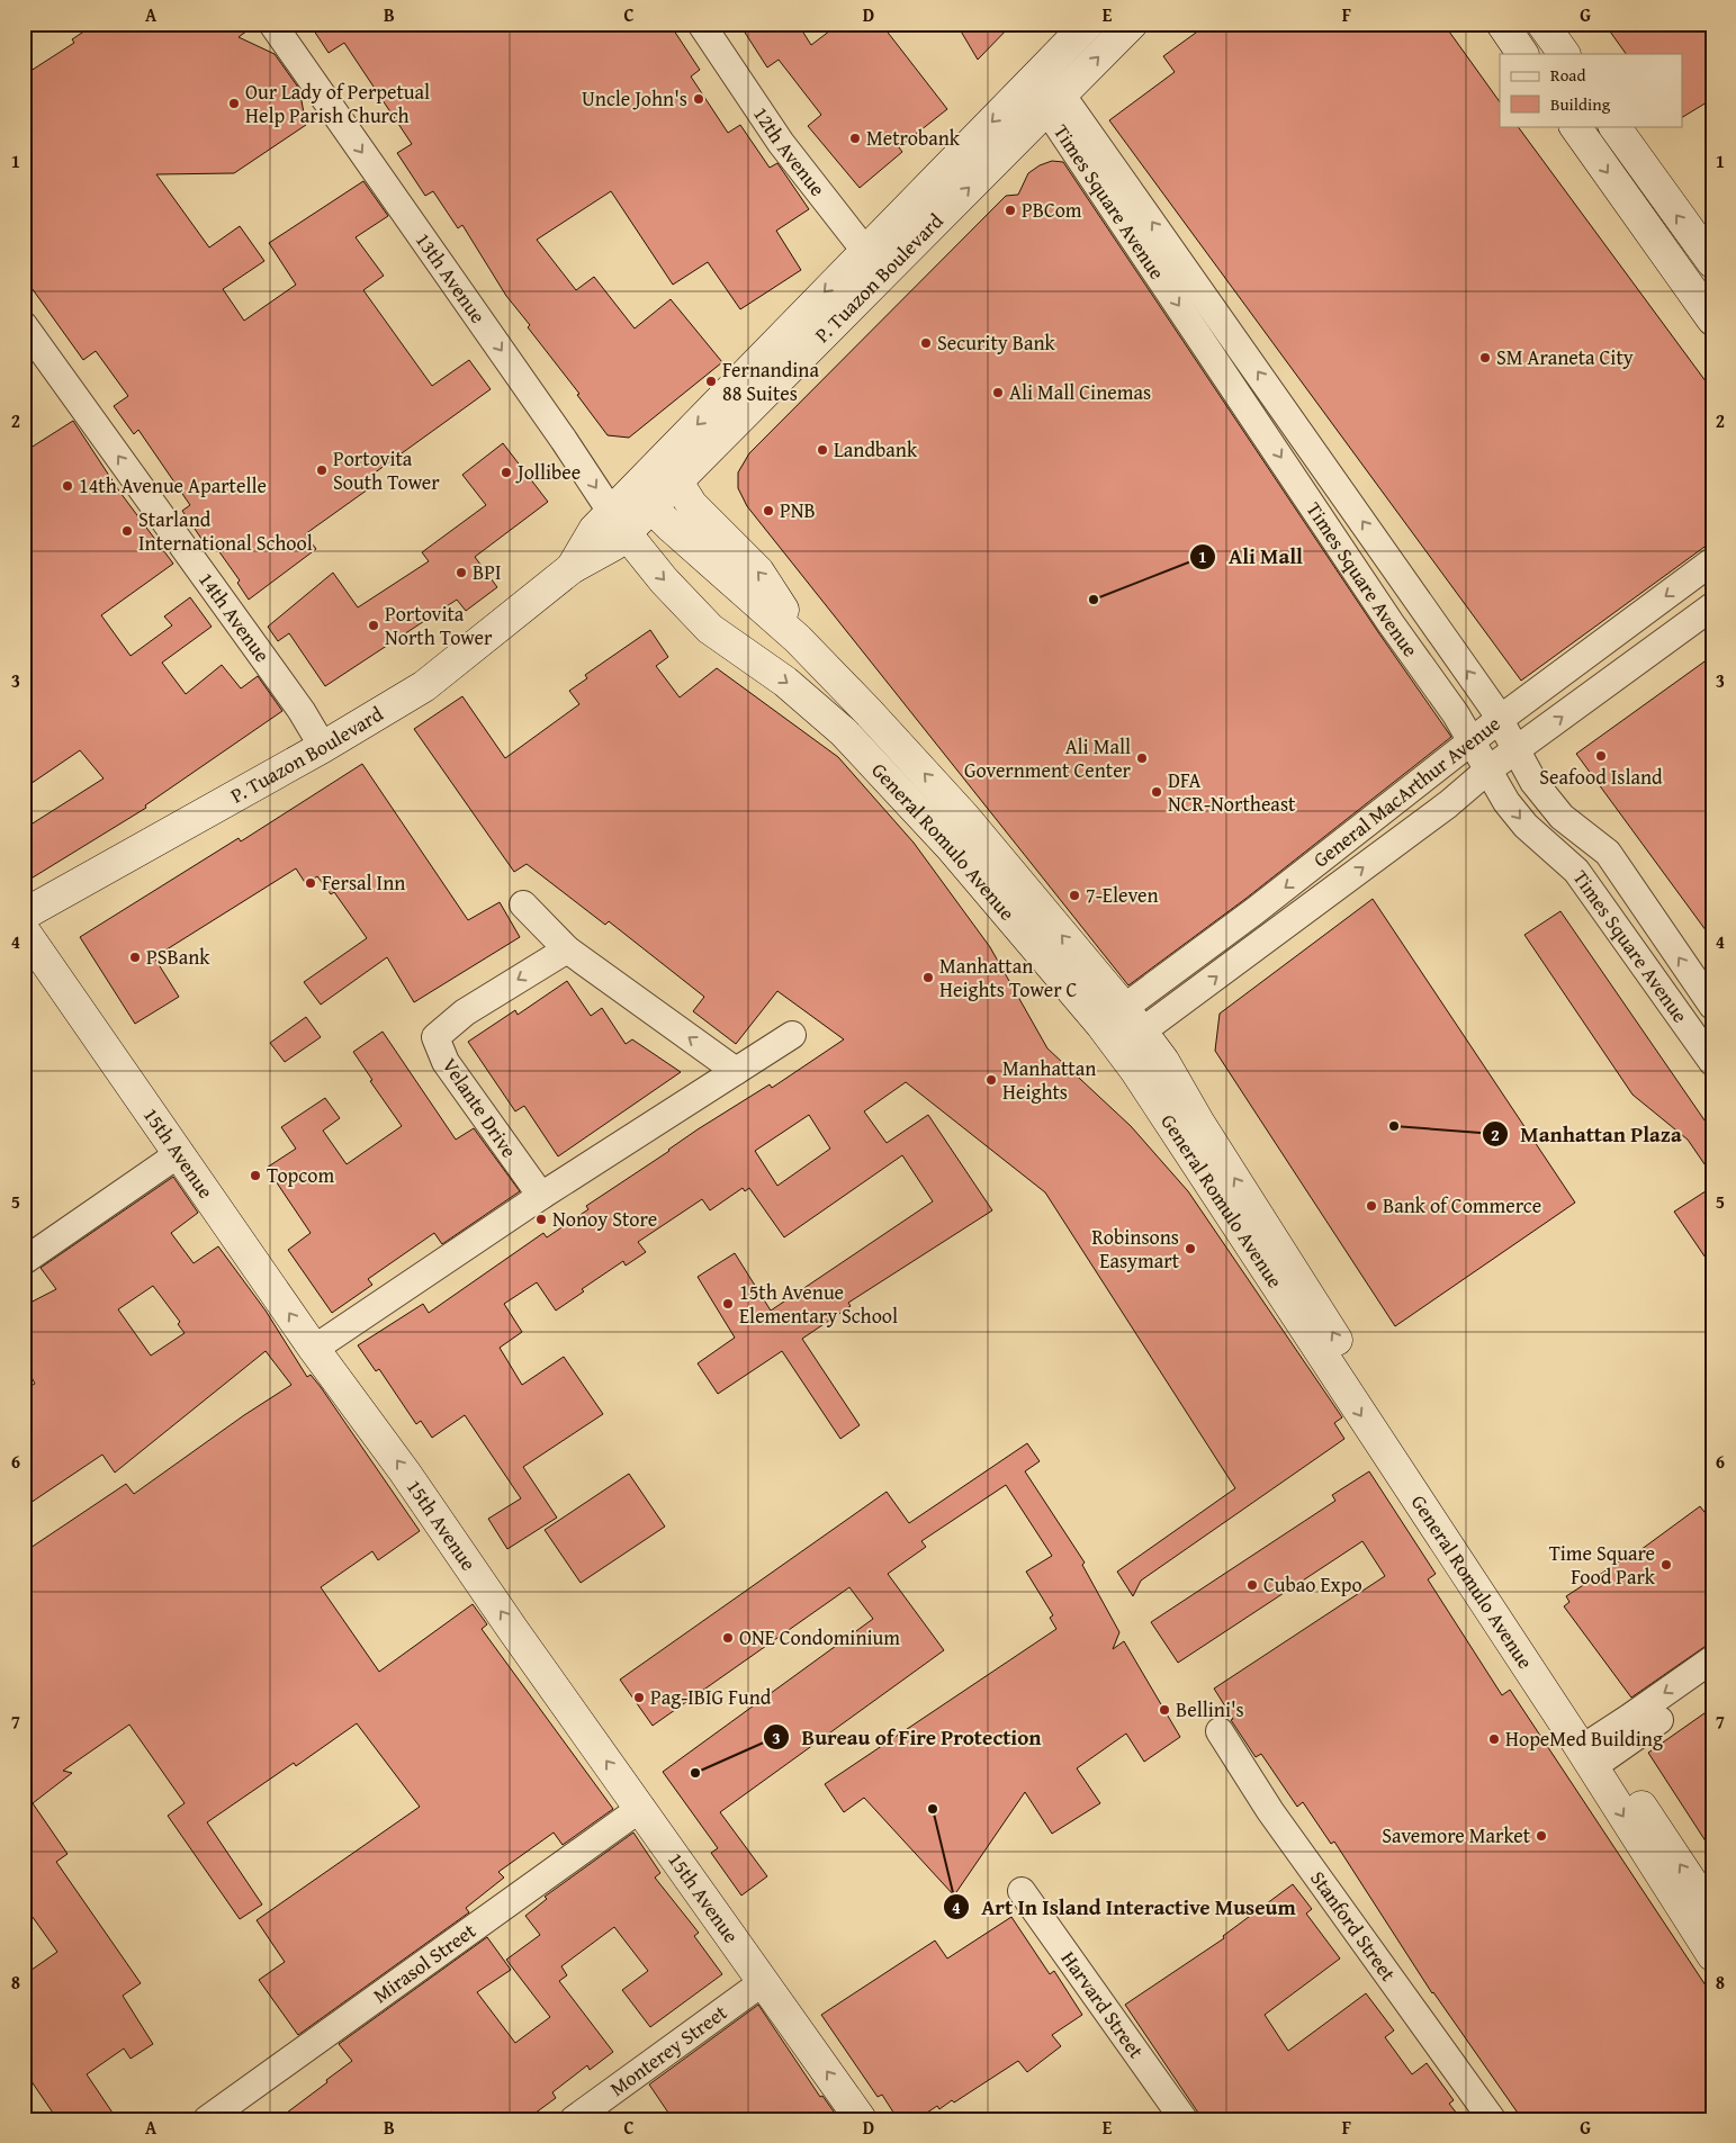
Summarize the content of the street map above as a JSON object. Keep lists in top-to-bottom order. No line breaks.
{"streets":{"main road":["P. Tuazon Boulevard","General Romulo Avenue","15th Avenue"],"street":["12th Avenue","Times Square Avenue","13th Avenue","14th Avenue","General MacArthur Avenue","Velante Drive","Stanford Street","Mirasol Street","Harvard Street","Monterey Street"]},"crossings":[["12th Avenue","P. Tuazon Boulevard"],["Times Square Avenue","P. Tuazon Boulevard"],["Times Square Avenue","General MacArthur Avenue"],["P. Tuazon Boulevard","13th Avenue"],["P. Tuazon Boulevard","14th Avenue"],["P. Tuazon Boulevard","General Romulo Avenue"],["13th Avenue","General Romulo Avenue"],["General MacArthur Avenue","General Romulo Avenue"],["15th Avenue","Mirasol Street"],["15th Avenue","Monterey Street"]],"one_way":["13th Avenue","14th Avenue","15th Avenue"],"places":["Uncle John's","Our Lady of Perpetual Help Parish Church","Metrobank","PBCom","Security Bank","SM Araneta City","Fernandina 88 Suites","Ali Mall Cinemas","Landbank","Portovita South Tower","Jollibee","14th Avenue Apartelle","PNB","Starland International School","BPI","Ali Mall","Portovita North Tower","Seafood Island","Ali Mall Government Center","DFA NCR-Northeast","Fersal Inn","7-Eleven","PSBank","Manhattan Heights Tower C","Manhattan Heights","Manhattan Plaza","Topcom","Bank of Commerce","Nonoy Store","Robinsons Easymart","15th Avenue Elementary School","Time Square Food Park","Cubao Expo","ONE Condominium","Pag-IBIG Fund","Bellini's","HopeMed Building","Bureau of Fire Protection","Art In Island Interactive Museum","Savemore Market"],"legend":["Road","Building"],"grid":{"columns":["A","B","C","D","E","F","G"],"rows":["1","2","3","4","5","6","7","8"]}}
